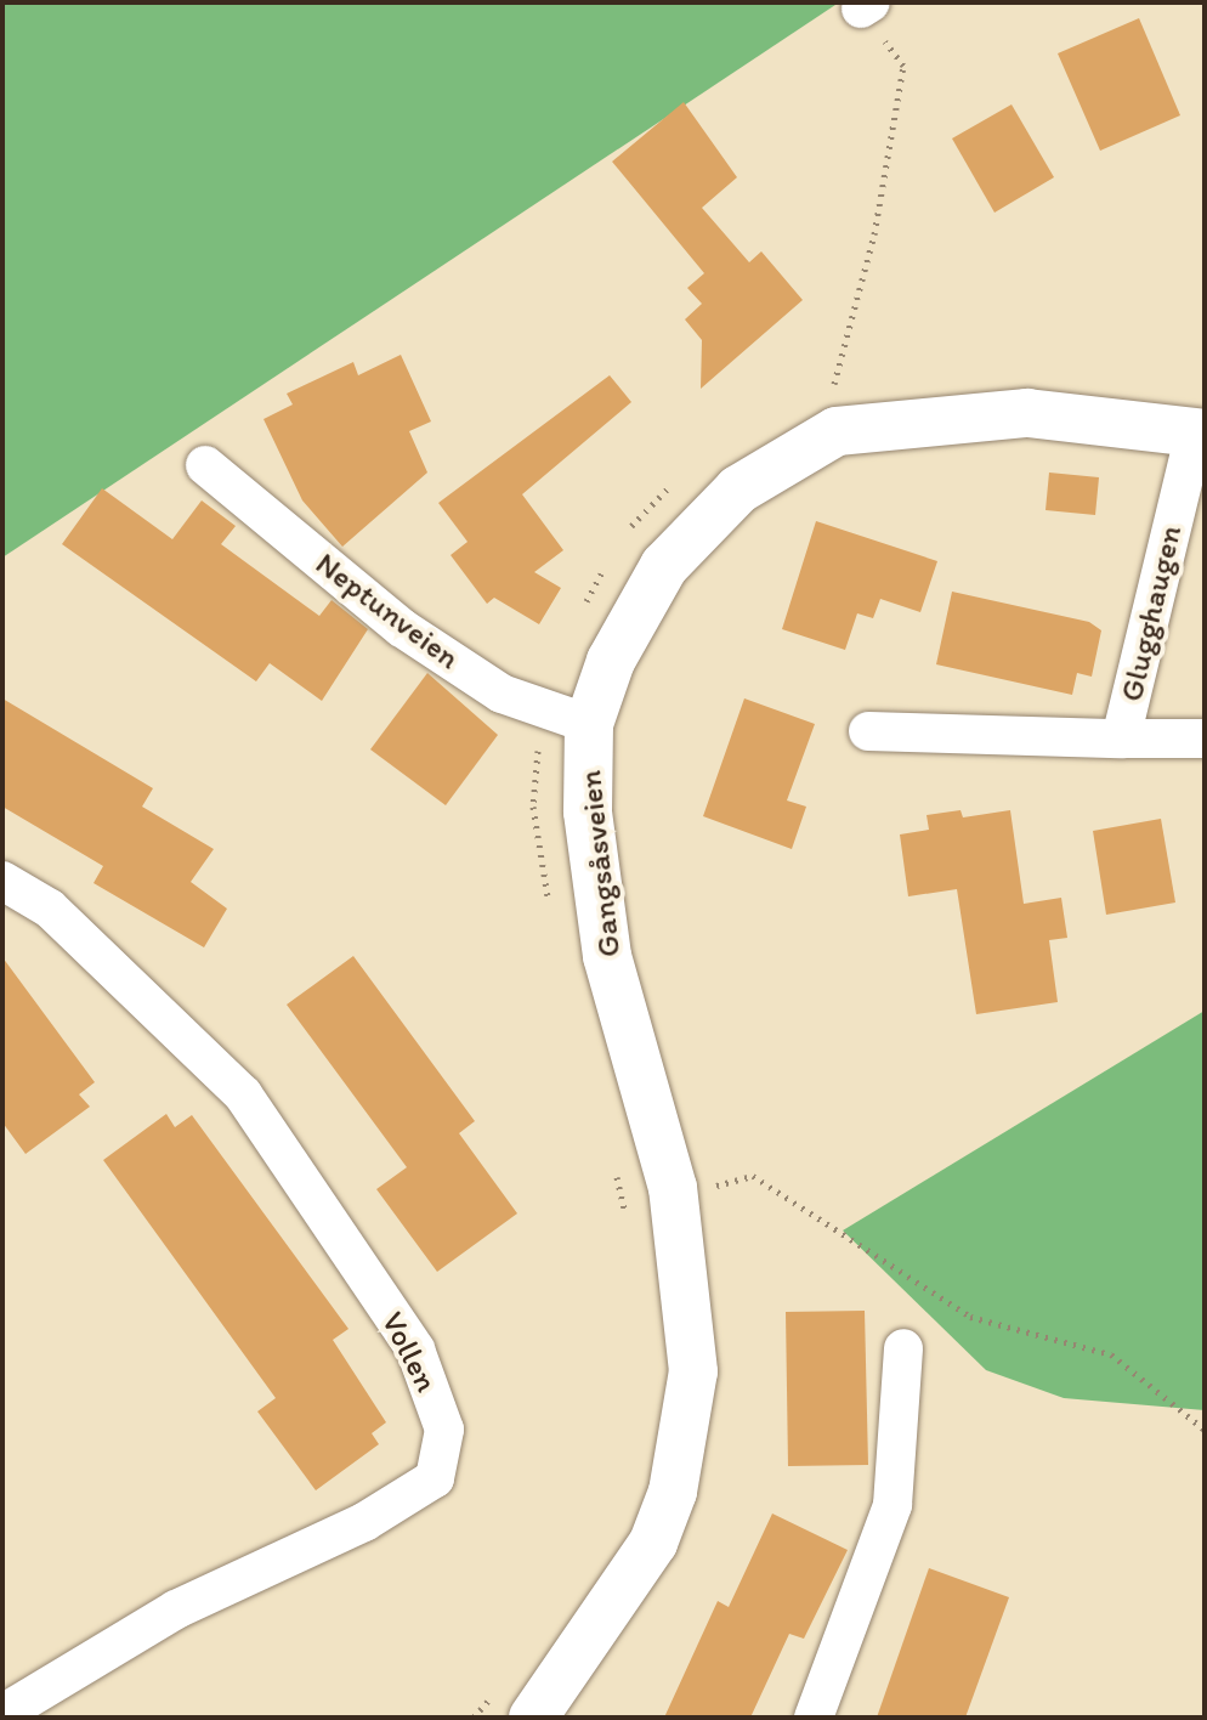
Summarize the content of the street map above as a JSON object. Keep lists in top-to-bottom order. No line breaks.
{"streets":{"street":["Neptunveien","Glugghaugen","Gangsåsveien","Vollen"]},"crossings":[["Neptunveien","Gangsåsveien"],["Glugghaugen","Gangsåsveien"]]}
